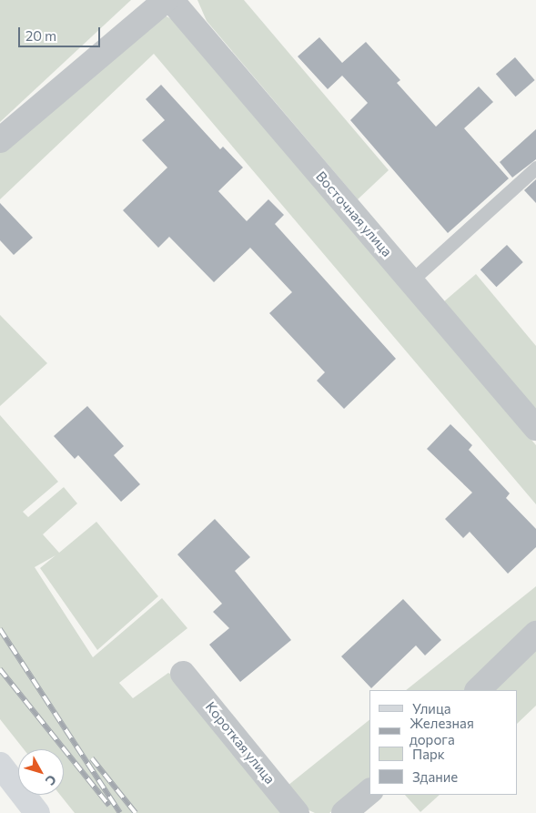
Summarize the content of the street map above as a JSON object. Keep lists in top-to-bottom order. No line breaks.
{"streets":{"street":["Восточная улица","Короткая улица"]},"legend":["Улица","Железная дорога","Парк","Здание"],"scale_bar":"20 m","north":"bottom right"}
